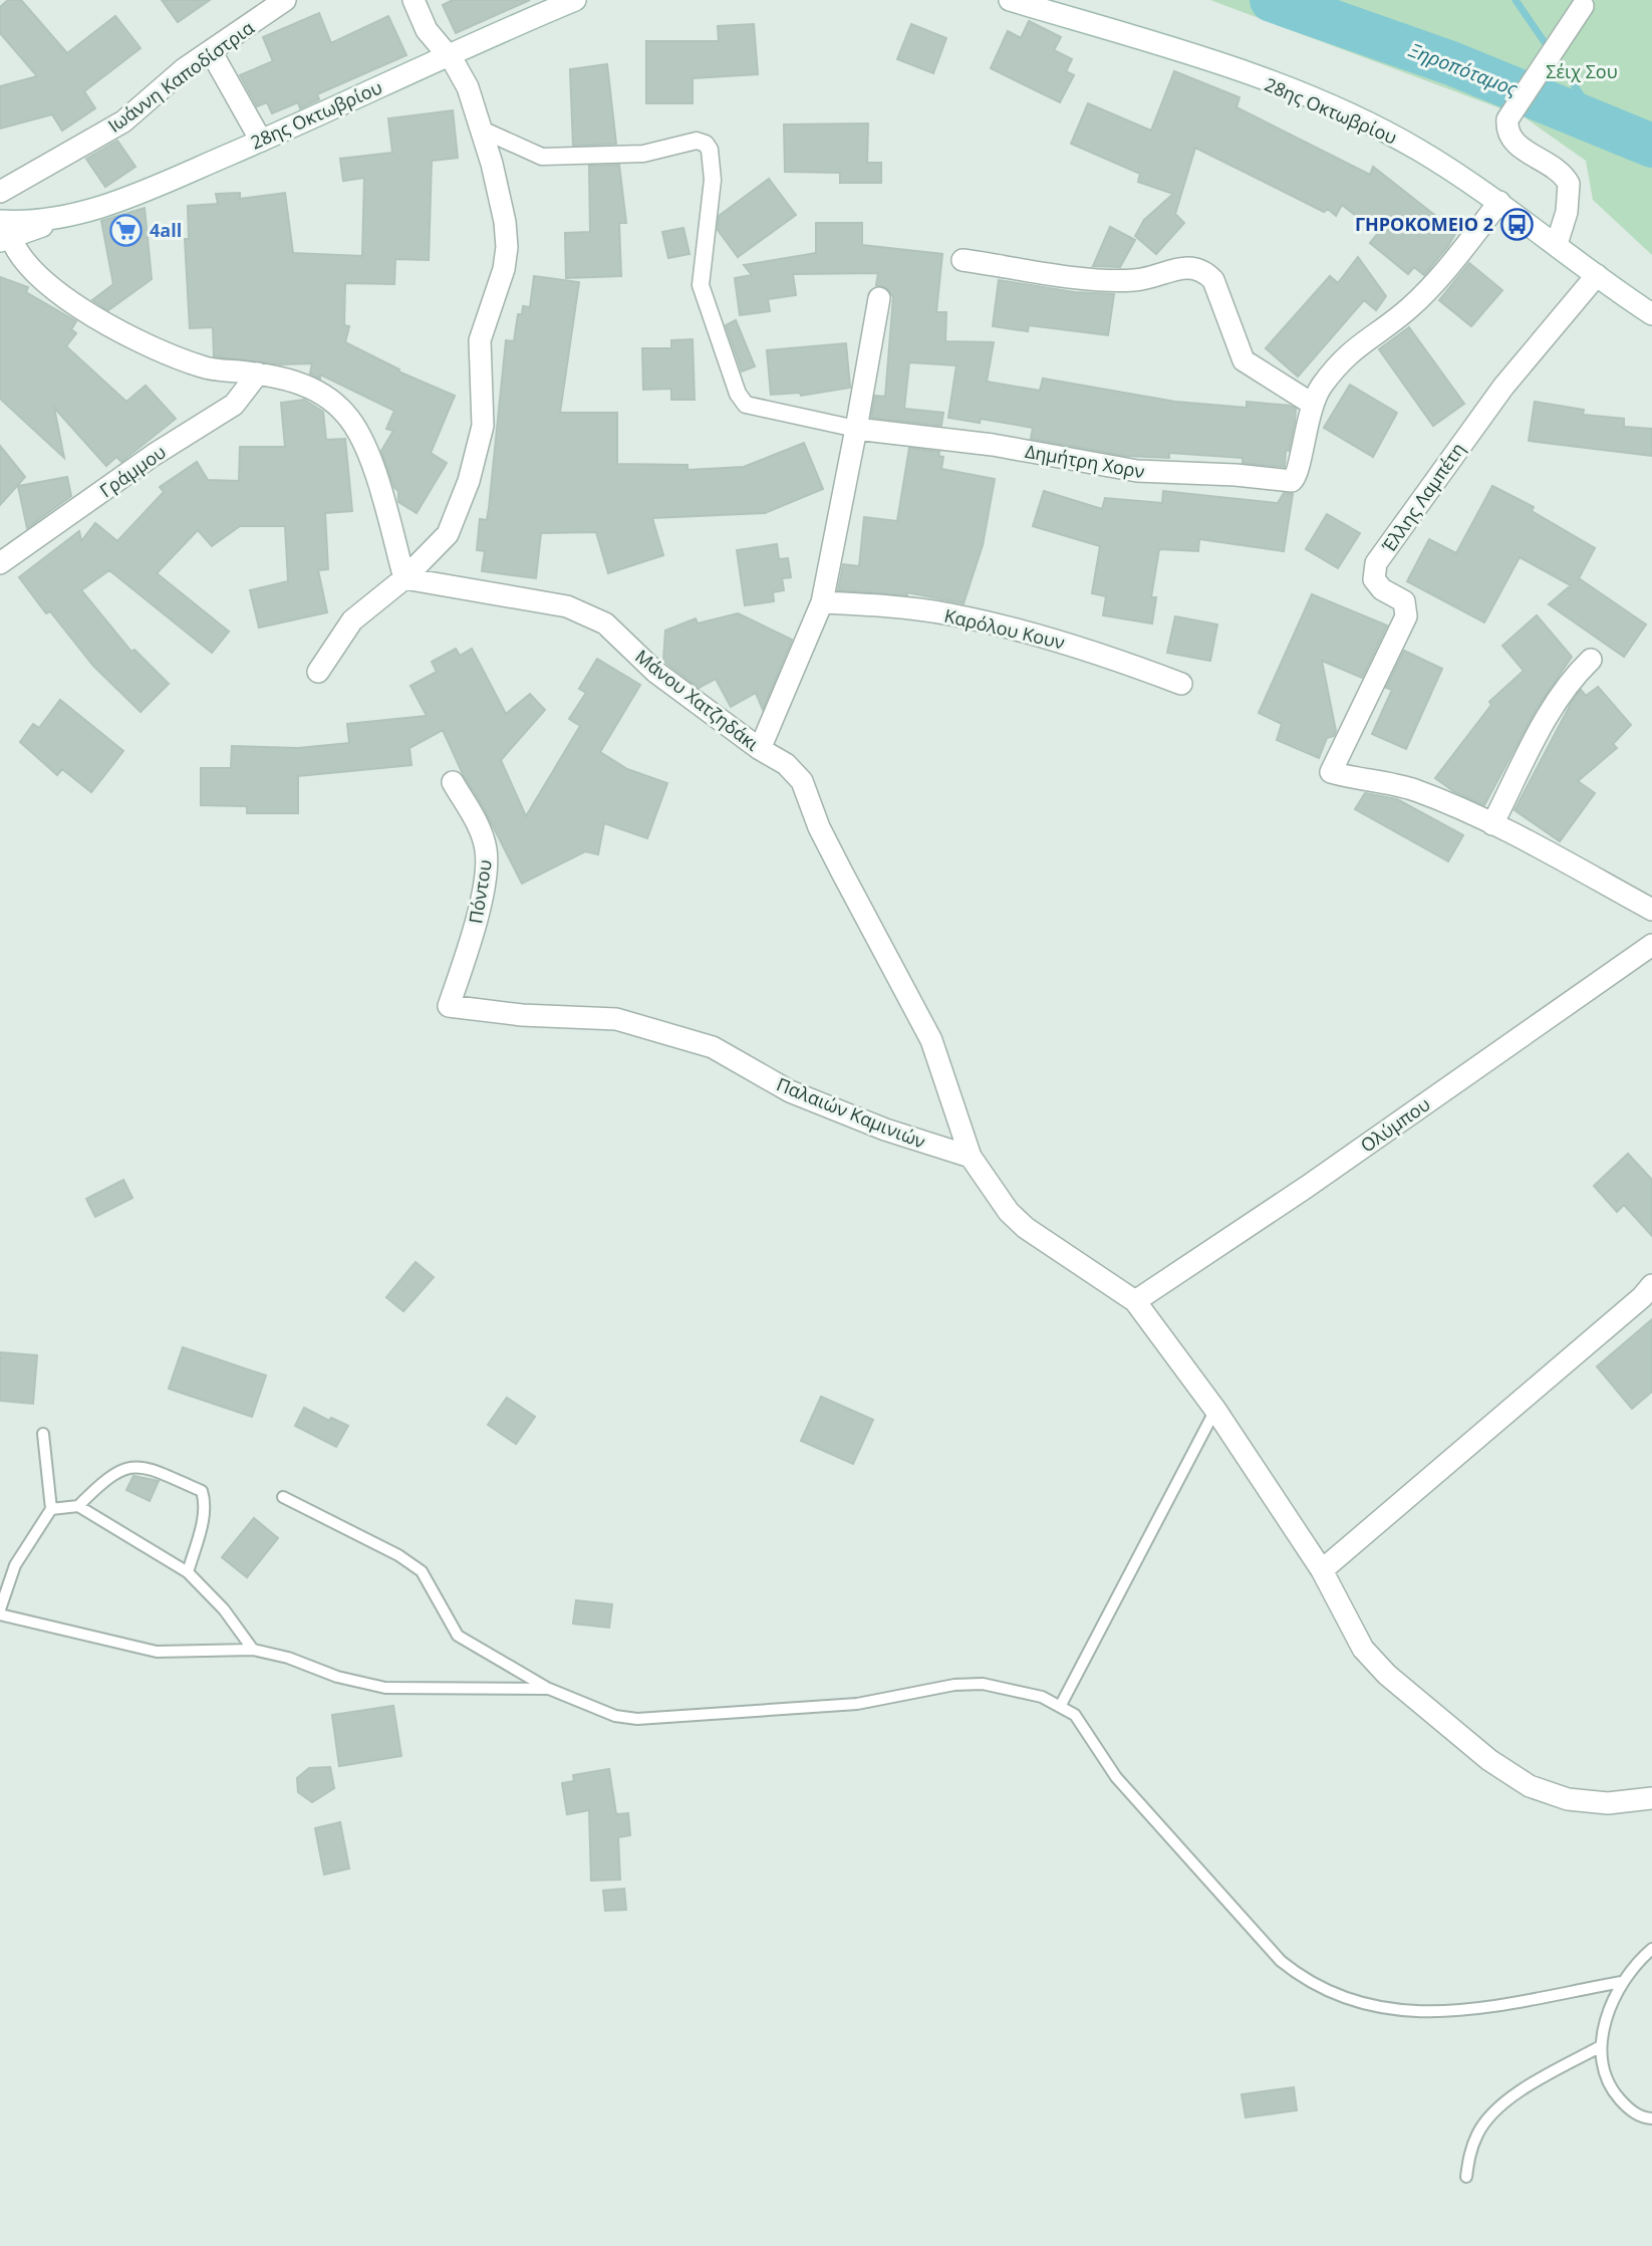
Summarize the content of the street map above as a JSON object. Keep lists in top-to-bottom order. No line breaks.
{"streets":{"street":["Ιωάννη Καποδίστρια","28ης Οκτωβρίου","Δημήτρη Χορν","Γράμμου","Έλλης Λαμπέτη","Καρόλου Κουν","Μάνου Χατζηδάκι","Πόντου","Παλαιών Καμινιών","Ολύμπου"]},"crossings":[["28ης Οκτωβρίου","Δημήτρη Χορν"],["28ης Οκτωβρίου","Έλλης Λαμπέτη"],["Μάνου Χατζηδάκι","Παλαιών Καμινιών"],["Μάνου Χατζηδάκι","Ολύμπου"],["Πόντου","Παλαιών Καμινιών"]],"water":["Ξηροπόταμος"],"parks":["Σέιχ Σου"],"places":{"bus stop":["ΓΗΡΟΚΟΜΕΙΟ 2"],"supermarket":["4all"]}}
